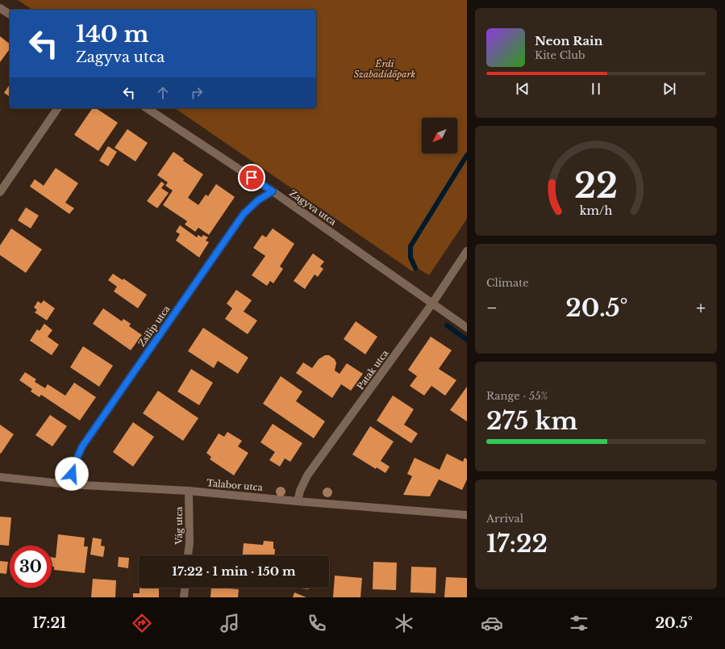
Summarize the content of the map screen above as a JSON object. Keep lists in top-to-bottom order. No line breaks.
{"streets":{"street":["Zagyva utca","Zsilip utca","Patak utca","Talabor utca","Vág utca"]},"crossings":[["Zagyva utca","Zsilip utca"],["Zagyva utca","Patak utca"],["Zsilip utca","Talabor utca"],["Patak utca","Talabor utca"],["Talabor utca","Vág utca"]],"parks":["Érdi Szabadidőpark"],"north":"bottom left","page":{"turn":["140 m","Zagyva utca"],"song":["Neon Rain","Kite Club"],"tile":["Climate",["Range · 55%","275 km"],["Arrival","17:22"]],"heat":["−","20.5°","+"],"limit":"30","trip":"17:22 · 1 min · 150 m","tabs":["17:21","20.5°"],"gauge":["22","km/h"]}}
